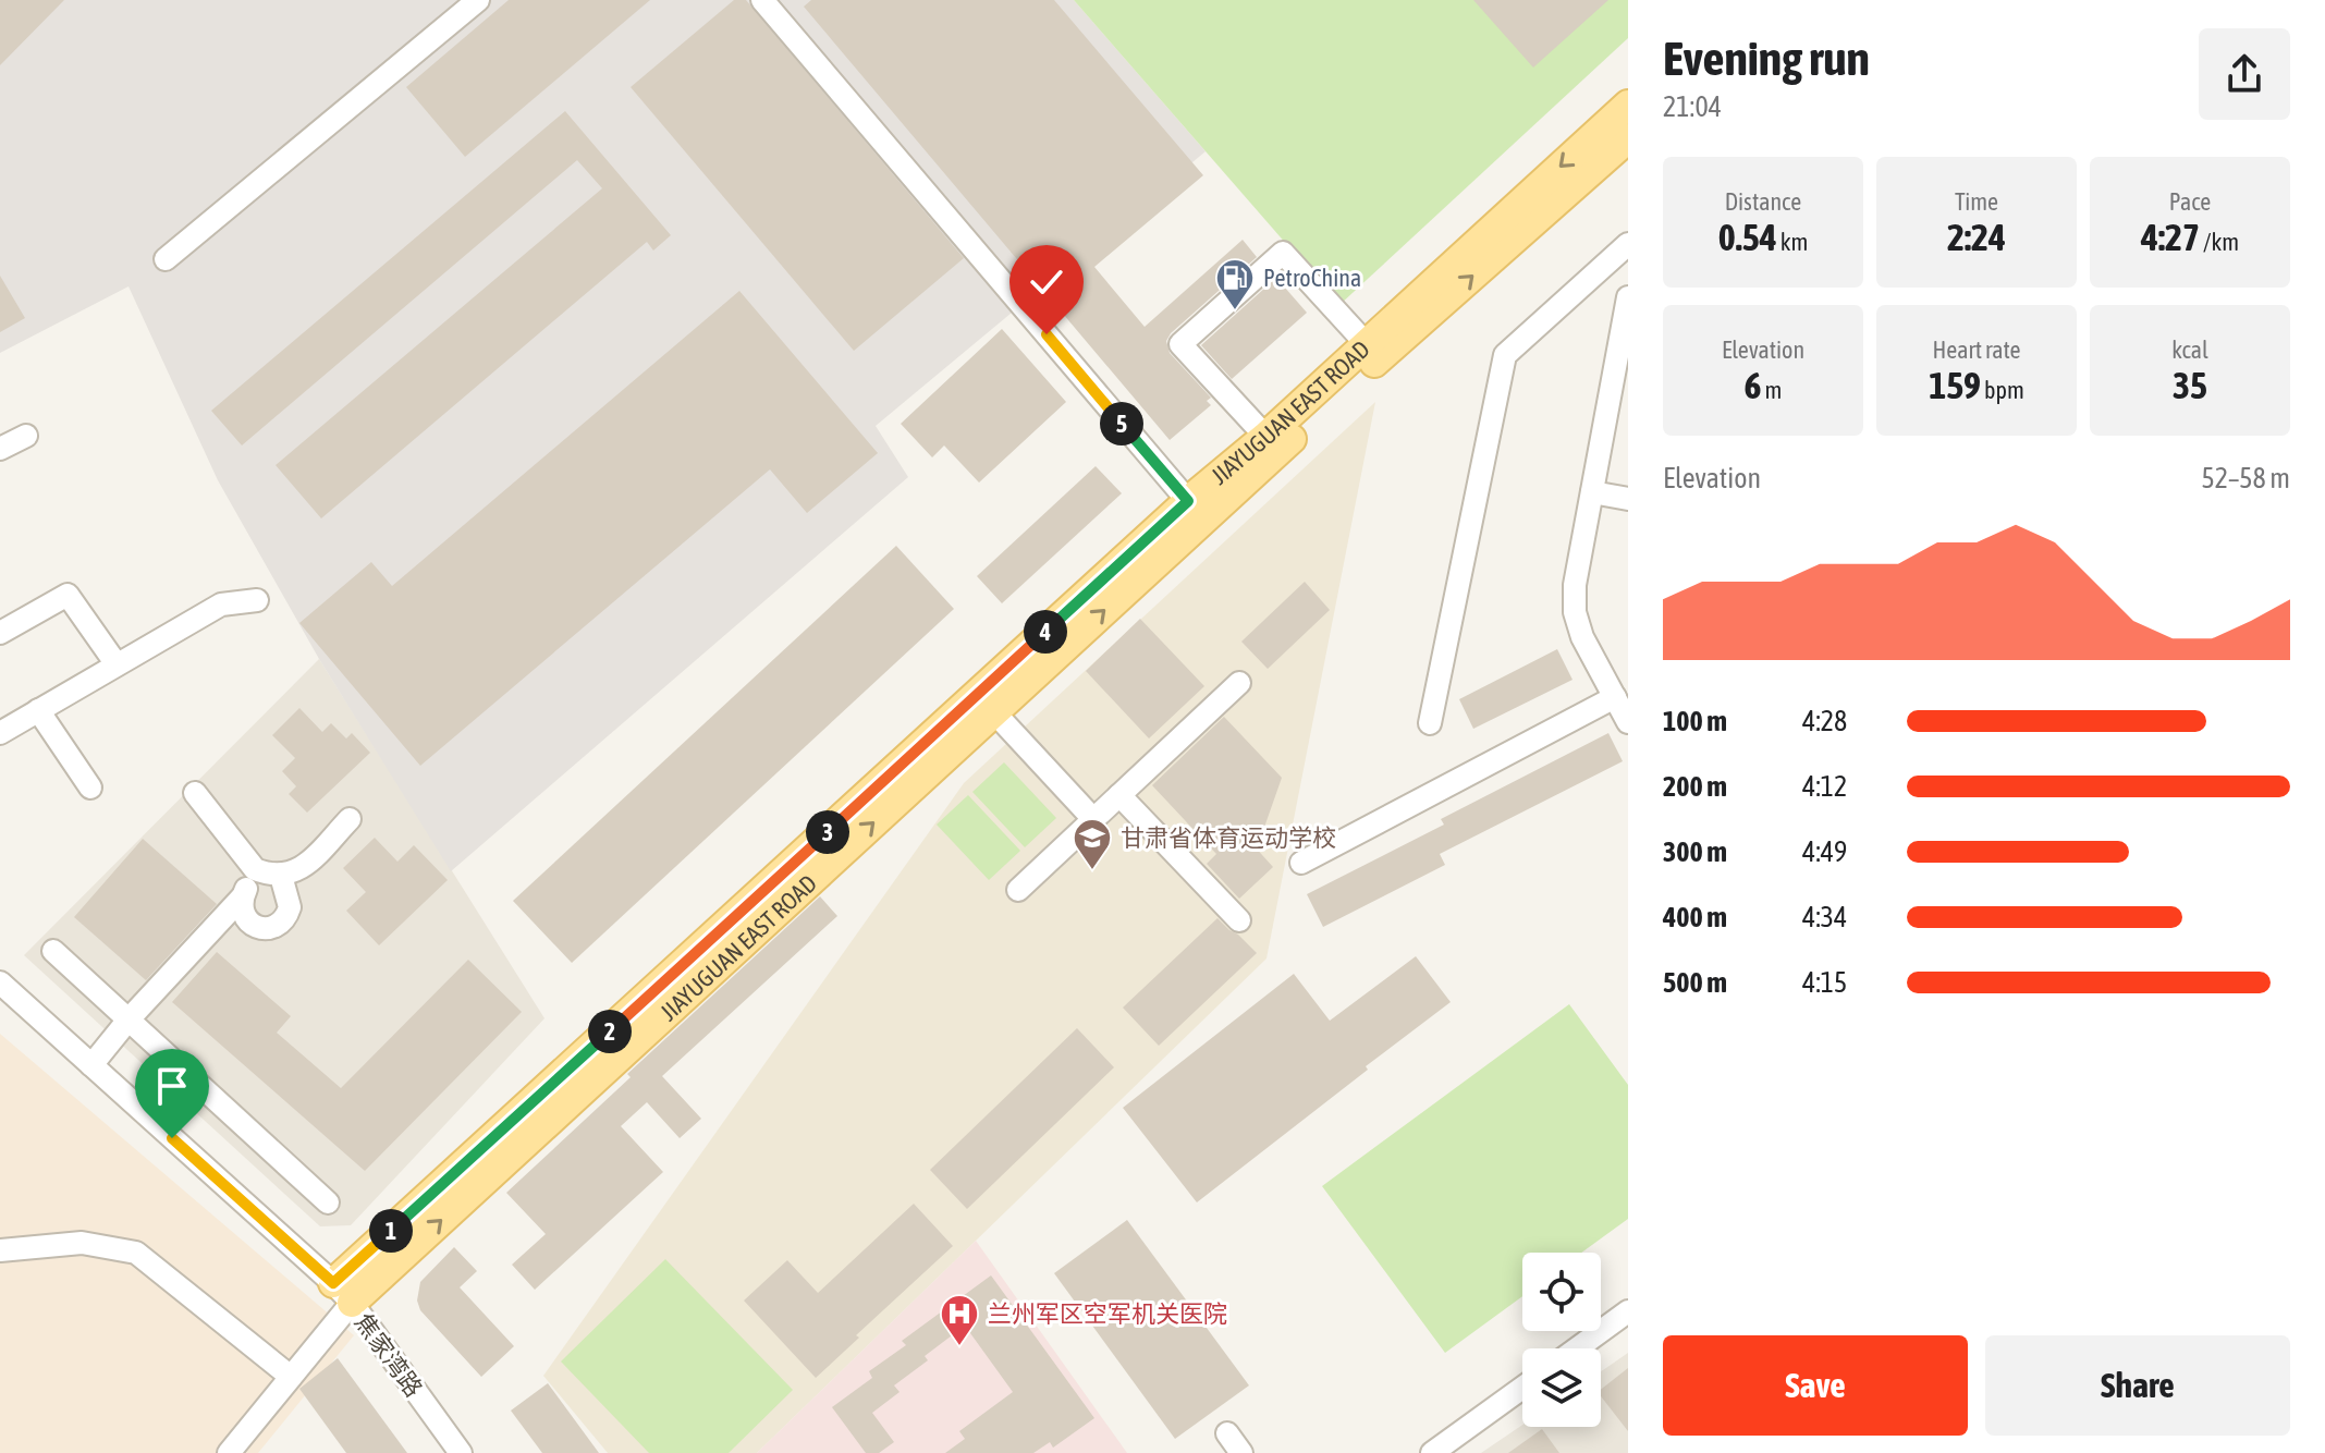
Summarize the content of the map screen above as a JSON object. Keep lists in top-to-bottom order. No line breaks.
{"streets":{"main road":["JIAYUGUAN EAST ROAD"],"street":["焦家湾路"]},"crossings":[["JIAYUGUAN EAST ROAD","焦家湾路"]],"places":{"fuel station":["PetroChina"],"school or university":["甘肃省体育运动学校"],"hospital":["兰州军区空军机关医院"]},"page":{"heading":["Evening run","21:04"],"stats":[["Distance","0.54 km"],["Time","2:24"],["Pace","4:27 /km"],["Elevation","6 m"],["Heart rate","159 bpm"],["kcal","35"]],"pins":["5","4","3","2","1"],"chart":["Elevation","52–58 m"],"list":[{"name":"100 m","note":"4:28"},{"name":"200 m","note":"4:12"},{"name":"300 m","note":"4:49"},{"name":"400 m","note":"4:34"},{"name":"500 m","note":"4:15"}],"buttons":["Save","Share"]}}
